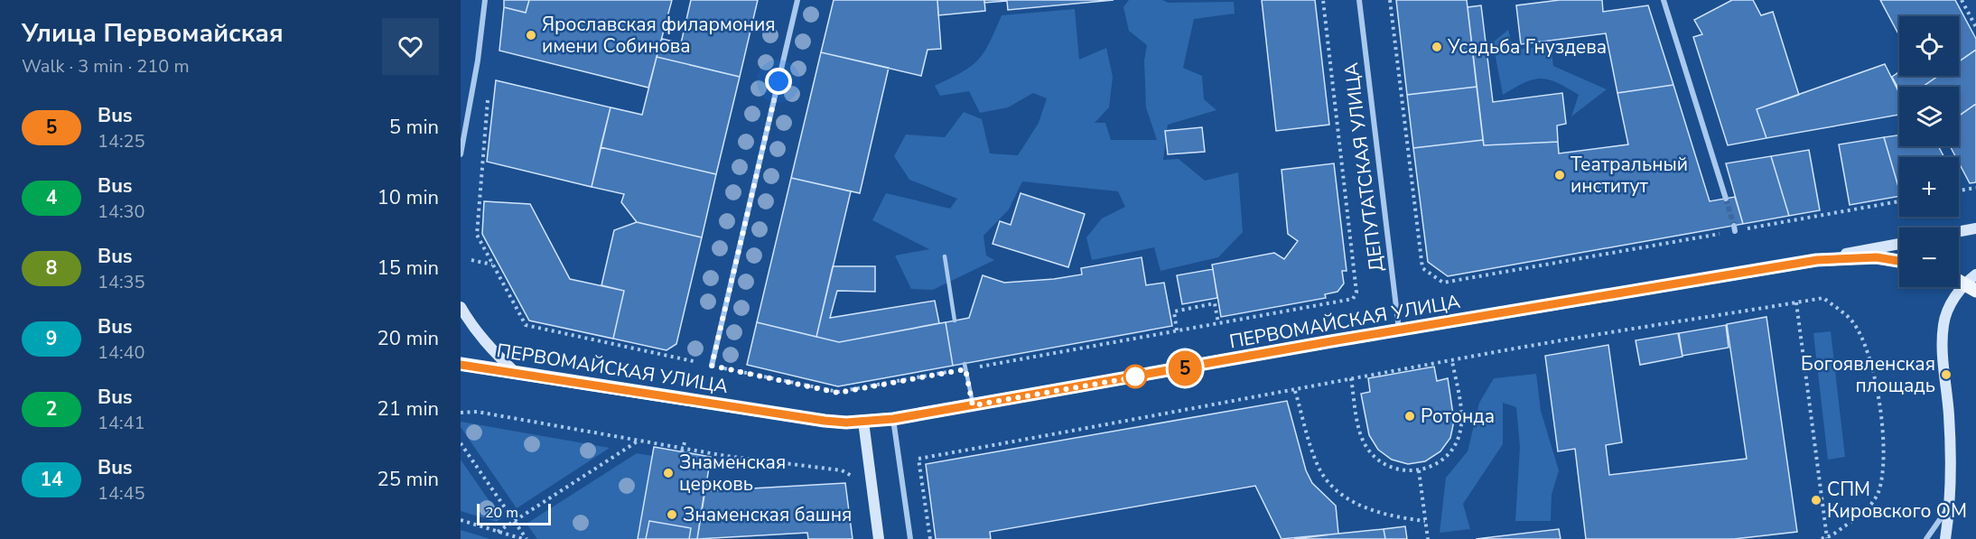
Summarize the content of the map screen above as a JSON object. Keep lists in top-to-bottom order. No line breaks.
{"streets":{"main road":["ПЕРВОМАЙСКАЯ УЛИЦА"],"street":["ДЕПУТАТСКАЯ УЛИЦА"]},"crossings":[["ДЕПУТАТСКАЯ УЛИЦА","ПЕРВОМАЙСКАЯ УЛИЦА"]],"places":["Ярославская филармония имени Собинова","Усадьба Гнуздева","Театральный институт","Богоявленская площадь","Ротонда","Знаменская церковь","СПМ Кировского ОМ","Знаменская башня"],"lines":["bus line 5"],"scale_bar":"20 m","page":{"heading":["Улица Первомайская","Walk · 3 min · 210 m"],"on_map":"5","map_buttons":["+","−"],"list":[{"mark":"5","name":"Bus","note":"14:25","value":"5 min"},{"mark":"4","name":"Bus","note":"14:30","value":"10 min"},{"mark":"8","name":"Bus","note":"14:35","value":"15 min"},{"mark":"9","name":"Bus","note":"14:40","value":"20 min"},{"mark":"2","name":"Bus","note":"14:41","value":"21 min"},{"mark":"14","name":"Bus","note":"14:45","value":"25 min"}],"scale":"20 m"}}
